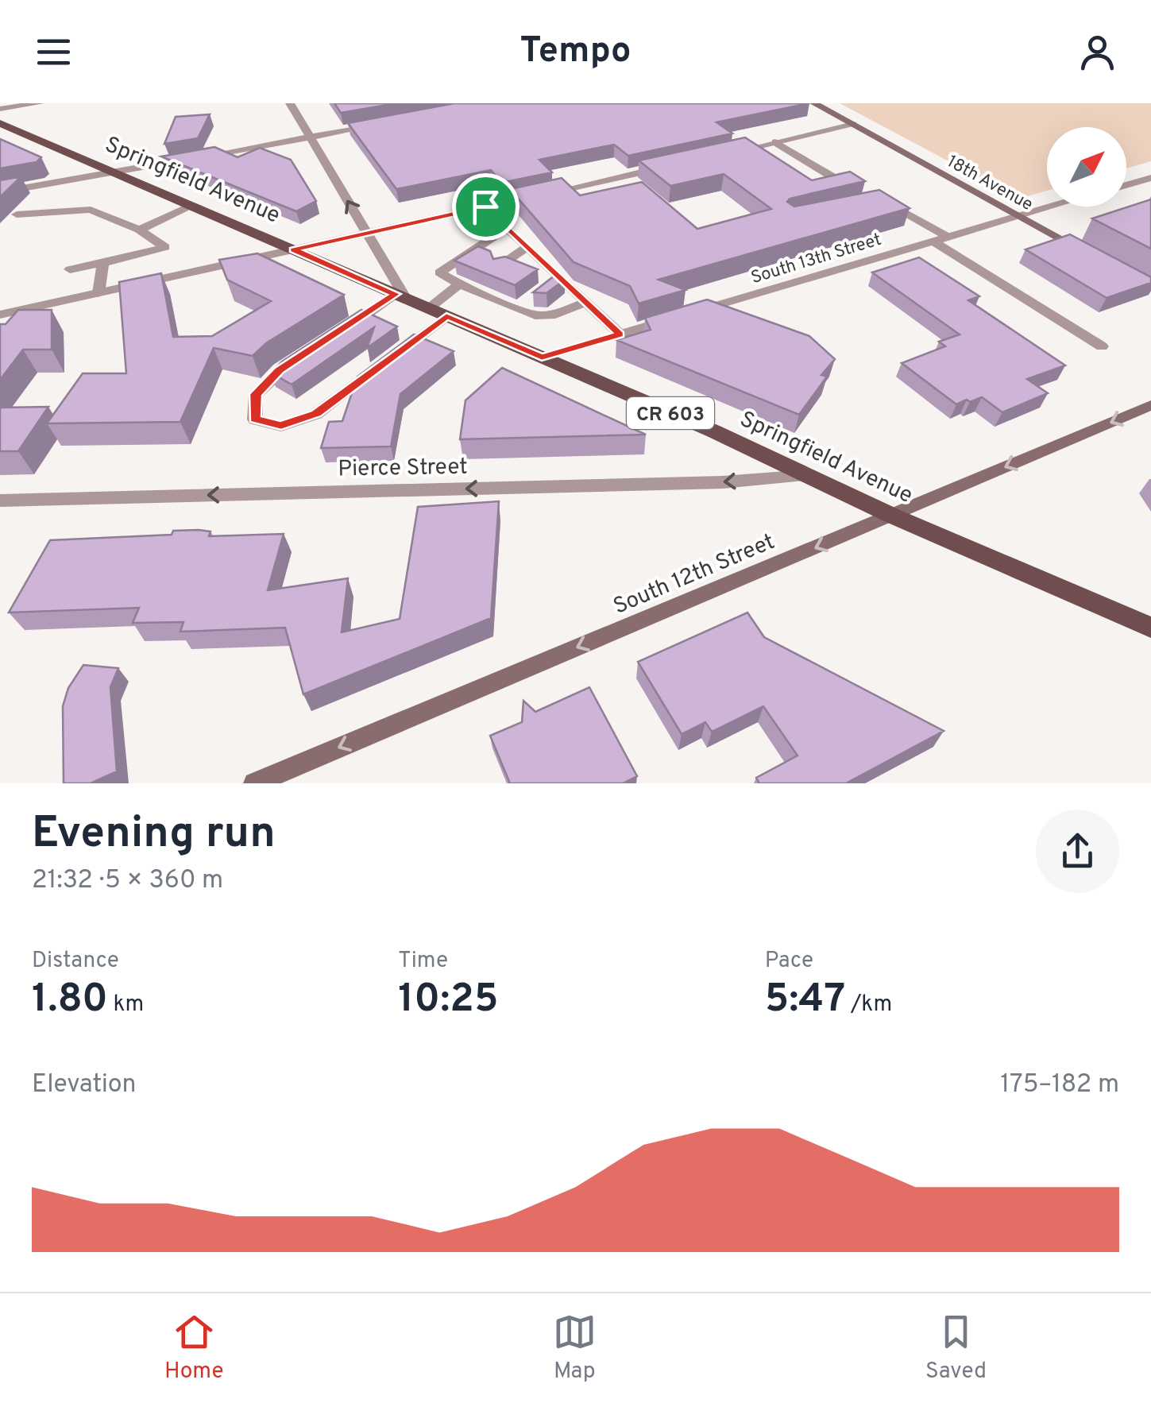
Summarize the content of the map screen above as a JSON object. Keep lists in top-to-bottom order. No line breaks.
{"streets":{"main road":["Springfield Avenue","18th Avenue","CR 603","South 12th Street"],"street":["South 13th Street","Pierce Street"]},"crossings":[["Springfield Avenue","Pierce Street"],["Springfield Avenue","South 12th Street"],["18th Avenue","South 13th Street"]],"one_way":["Pierce Street","South 12th Street"],"north":"top right","page":{"header":"Tempo","heading":["Evening run","21:32 · 5 × 360 m"],"stats":[["Distance","1.80 km"],["Time","10:25"],["Pace","5:47 /km"]],"chart":["Elevation","175–182 m"],"tabs":["Home","Map","Saved"]}}
